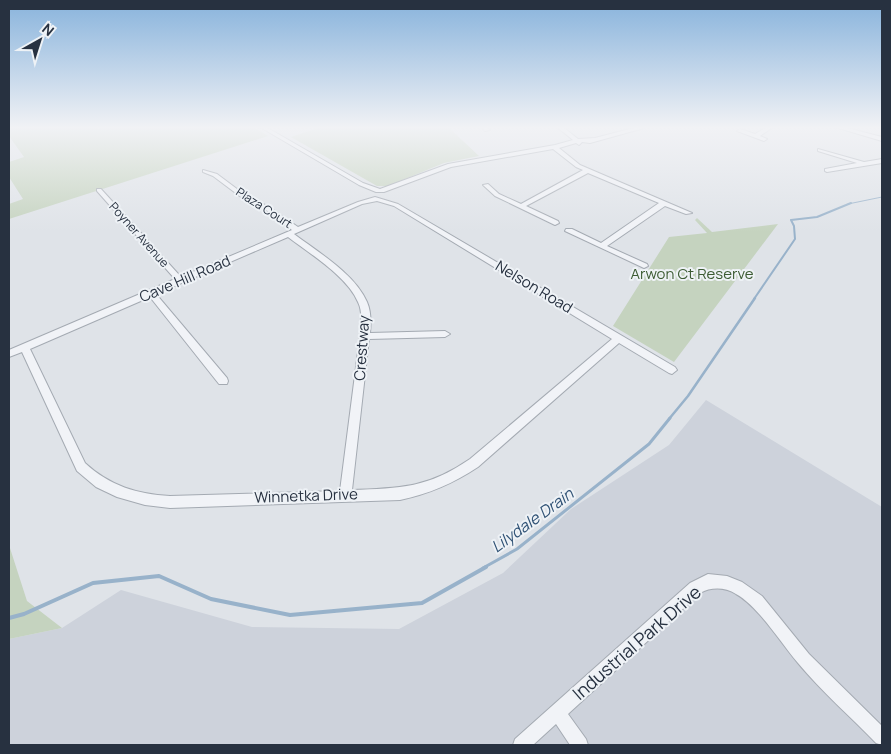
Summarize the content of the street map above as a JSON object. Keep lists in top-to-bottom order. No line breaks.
{"streets":{"street":["Plaza Court","Poyner Avenue","Cave Hill Road","Nelson Road","Crestway","Winnetka Drive","Industrial Park Drive"]},"crossings":[["Plaza Court","Cave Hill Road"],["Plaza Court","Crestway"],["Poyner Avenue","Cave Hill Road"],["Cave Hill Road","Nelson Road"],["Cave Hill Road","Crestway"],["Cave Hill Road","Winnetka Drive"],["Nelson Road","Winnetka Drive"],["Crestway","Winnetka Drive"]],"water":["Lilydale Drain"],"parks":["Arwon Ct Reserve"],"north":"top right"}
